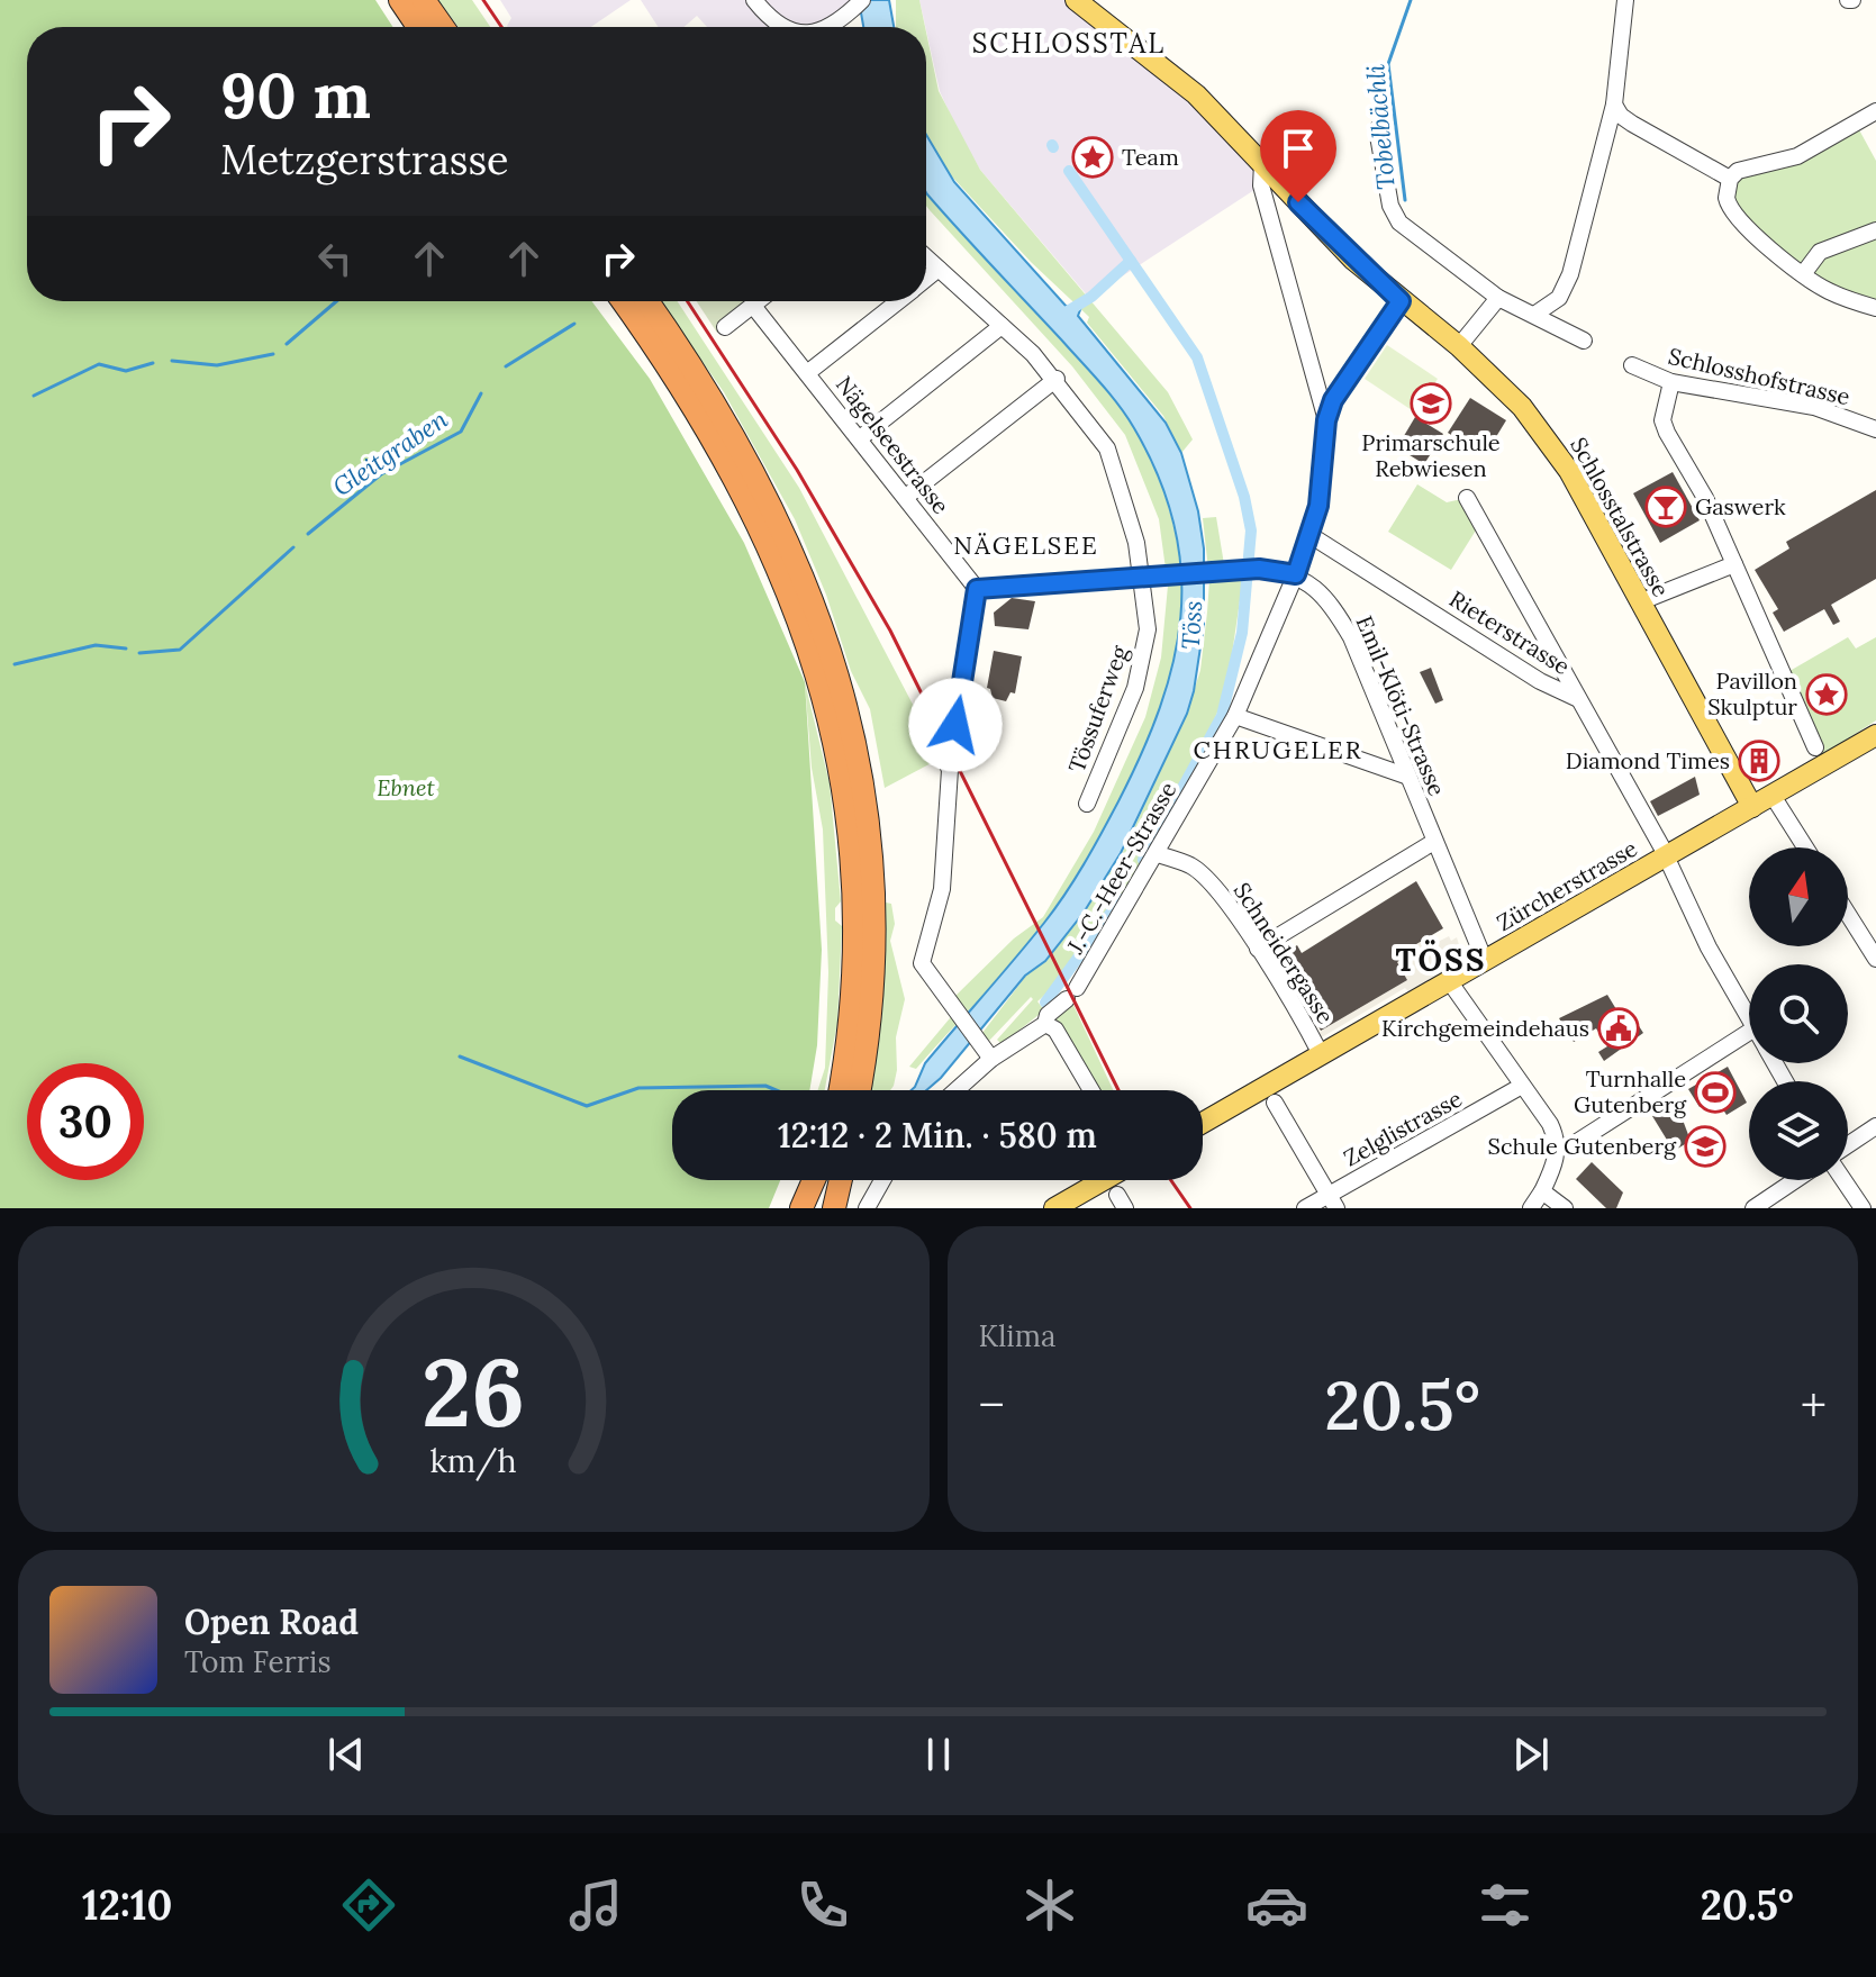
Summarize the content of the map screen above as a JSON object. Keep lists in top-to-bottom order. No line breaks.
{"streets":{"main road":["Schlosstalstrasse","Zürcherstrasse"],"street":["Schlosshofstrasse","Nägelseestrasse","Rieterstrasse","Emil-Klöti-Strasse","Tössuferweg","J.-C.-Heer-Strasse","Schneidergasse","Zelglistrasse"]},"crossings":[["Schlosstalstrasse","Zürcherstrasse"],["Rieterstrasse","Zürcherstrasse"],["Emil-Klöti-Strasse","J.-C.-Heer-Strasse"],["Emil-Klöti-Strasse","Zürcherstrasse"],["J.-C.-Heer-Strasse","Schneidergasse"],["Zürcherstrasse","Schneidergasse"]],"districts":["SCHLOSSTAL","NÄGELSEE","CHRUGELER","TÖSS"],"water":["Tobelbächli","Gleitgraben","Töss"],"parks":["Ebnet"],"places":{"place":["Team","Pavillon Skulptur"],"school or university":["Primarschule Rebwiesen","Schule Gutenberg"],"bar":["Gaswerk"],"building":["Diamond Times"],"public building":["Kirchgemeindehaus"],"sports":["Turnhalle Gutenberg"]},"north":"top","page":{"turn":["90 m","Metzgerstrasse"],"limit":"30","trip":"12:12 · 2 Min. · 580 m","tile":"Klima","heat":["−","20.5°","+"],"song":["Open Road","Tom Ferris"],"tabs":["12:10","20.5°"],"gauge":["26","km/h"]}}
